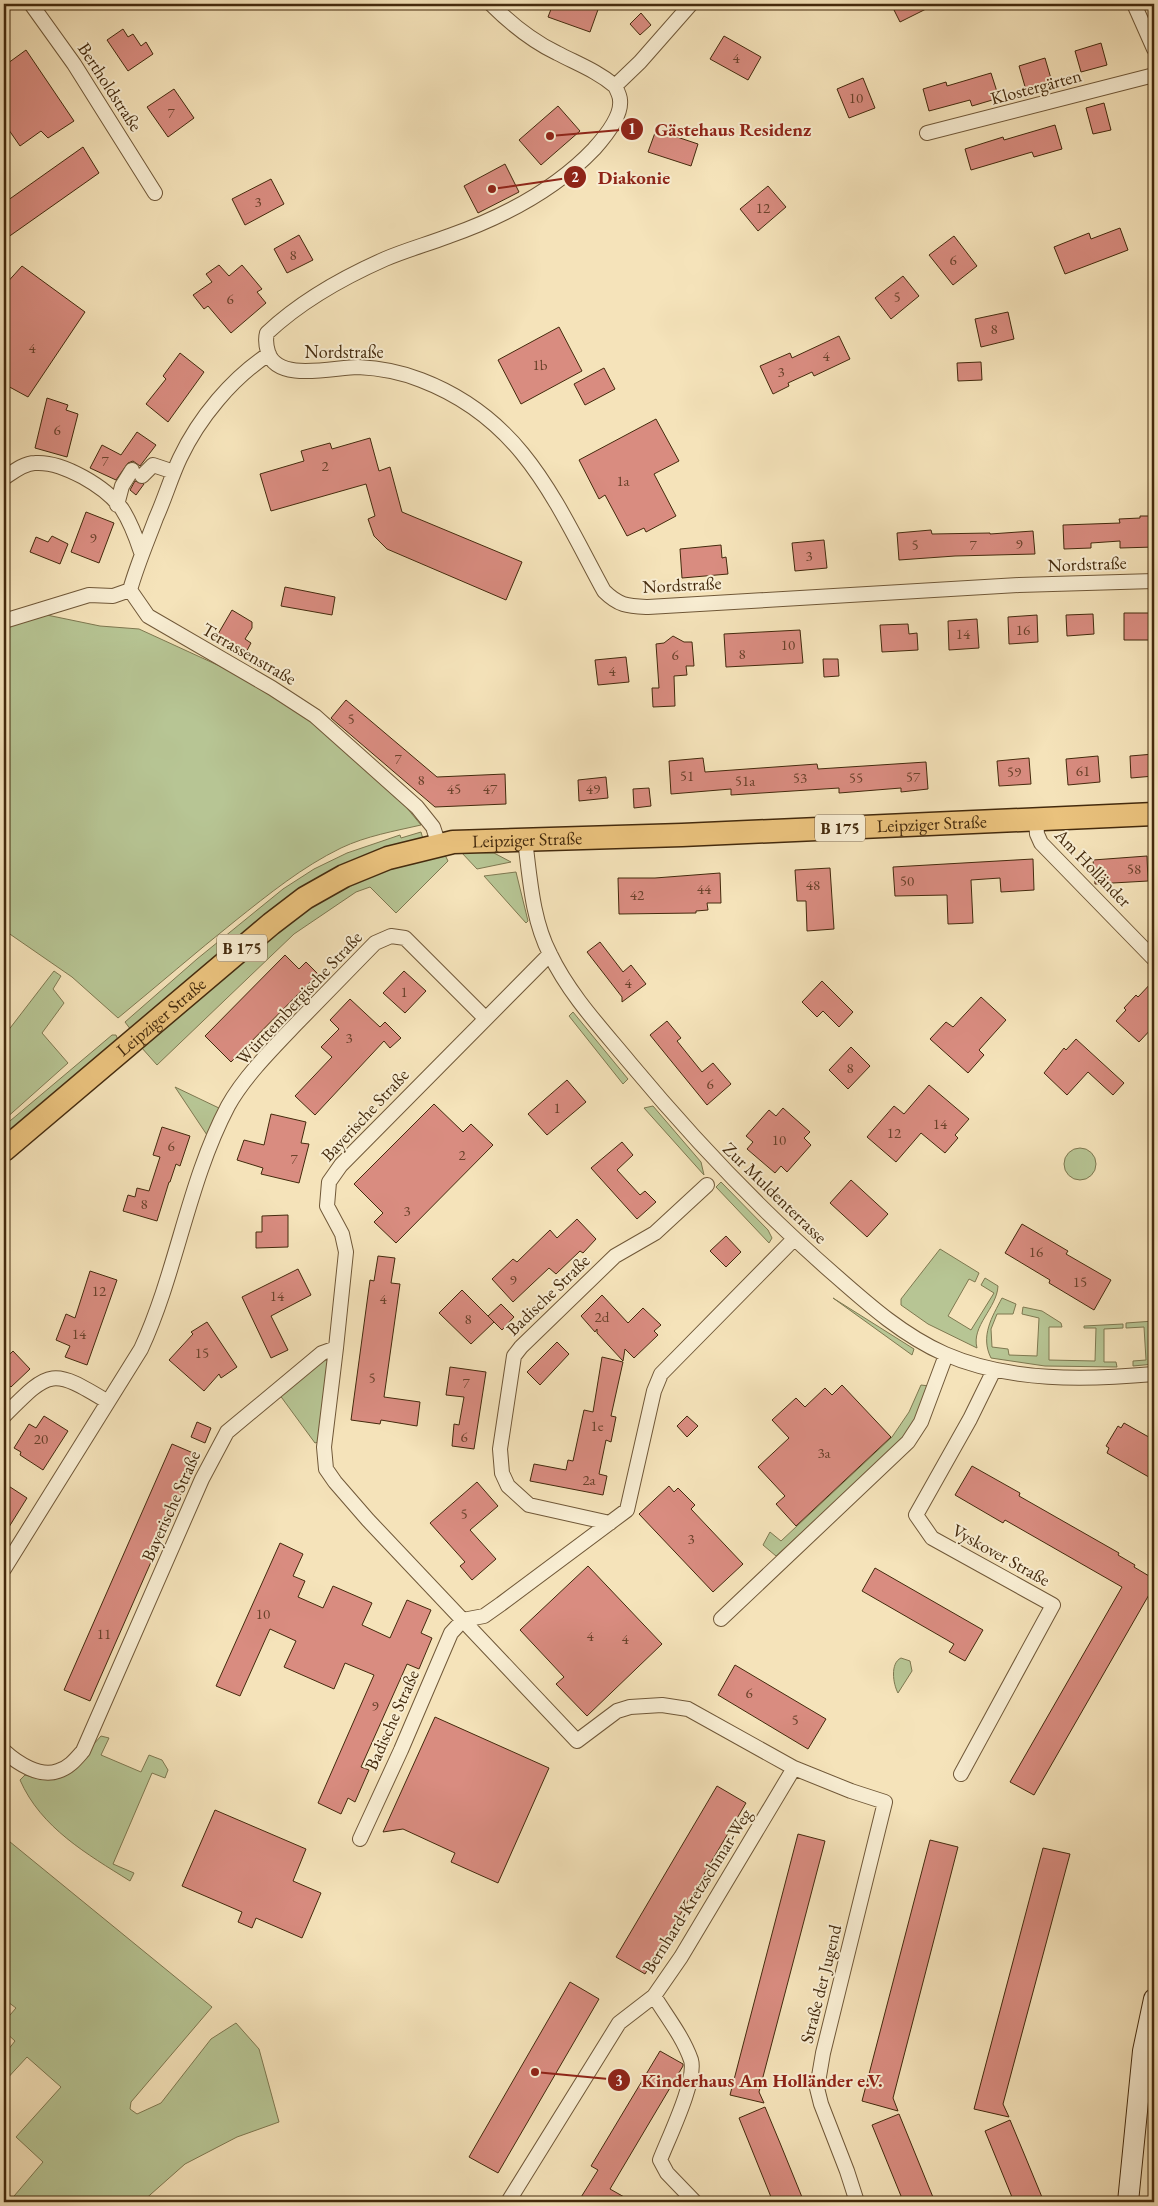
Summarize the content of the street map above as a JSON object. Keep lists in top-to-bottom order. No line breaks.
{"streets":{"main road":["Leipziger Straße","B 175"],"street":["Bertholdstraße","Klostergärten","Nordstraße","Terrassenstraße","Am Holländer","Württembergische Straße","Bayerische Straße","Zur Muldenterrasse","Badische Straße","Vyskover Straße","Bernhard-Kretzschmar-Weg","Straße der Jugend"]},"crossings":[["Terrassenstraße","Leipziger Straße"],["Leipziger Straße","Am Holländer"],["Leipziger Straße","Zur Muldenterrasse"],["Württembergische Straße","Bayerische Straße"],["Bayerische Straße","Zur Muldenterrasse"],["Bayerische Straße","Badische Straße"],["Zur Muldenterrasse","Vyskover Straße"],["Bernhard-Kretzschmar-Weg","Straße der Jugend"]],"places":["Gästehaus Residenz","Diakonie","Kinderhaus Am Holländer e.V."],"house_numbers":["4","10","7","3","12","8","6","5","6","8","4","4","1b","3","6","7","2","1a","9","9","5","7","3","16","14","10","8","6","4","5","7","61","59","51","57","53","55","8","51a","45","47","49","58","50","48","44","42","4","1","3","8","6","1","14","12","10","6","2","7","8","3","16","9","15","12","14","4","2d","8","14","15","5","7","1e","6","20","3a","2a","5","3","10","11","4","4","6","9","5"]}
